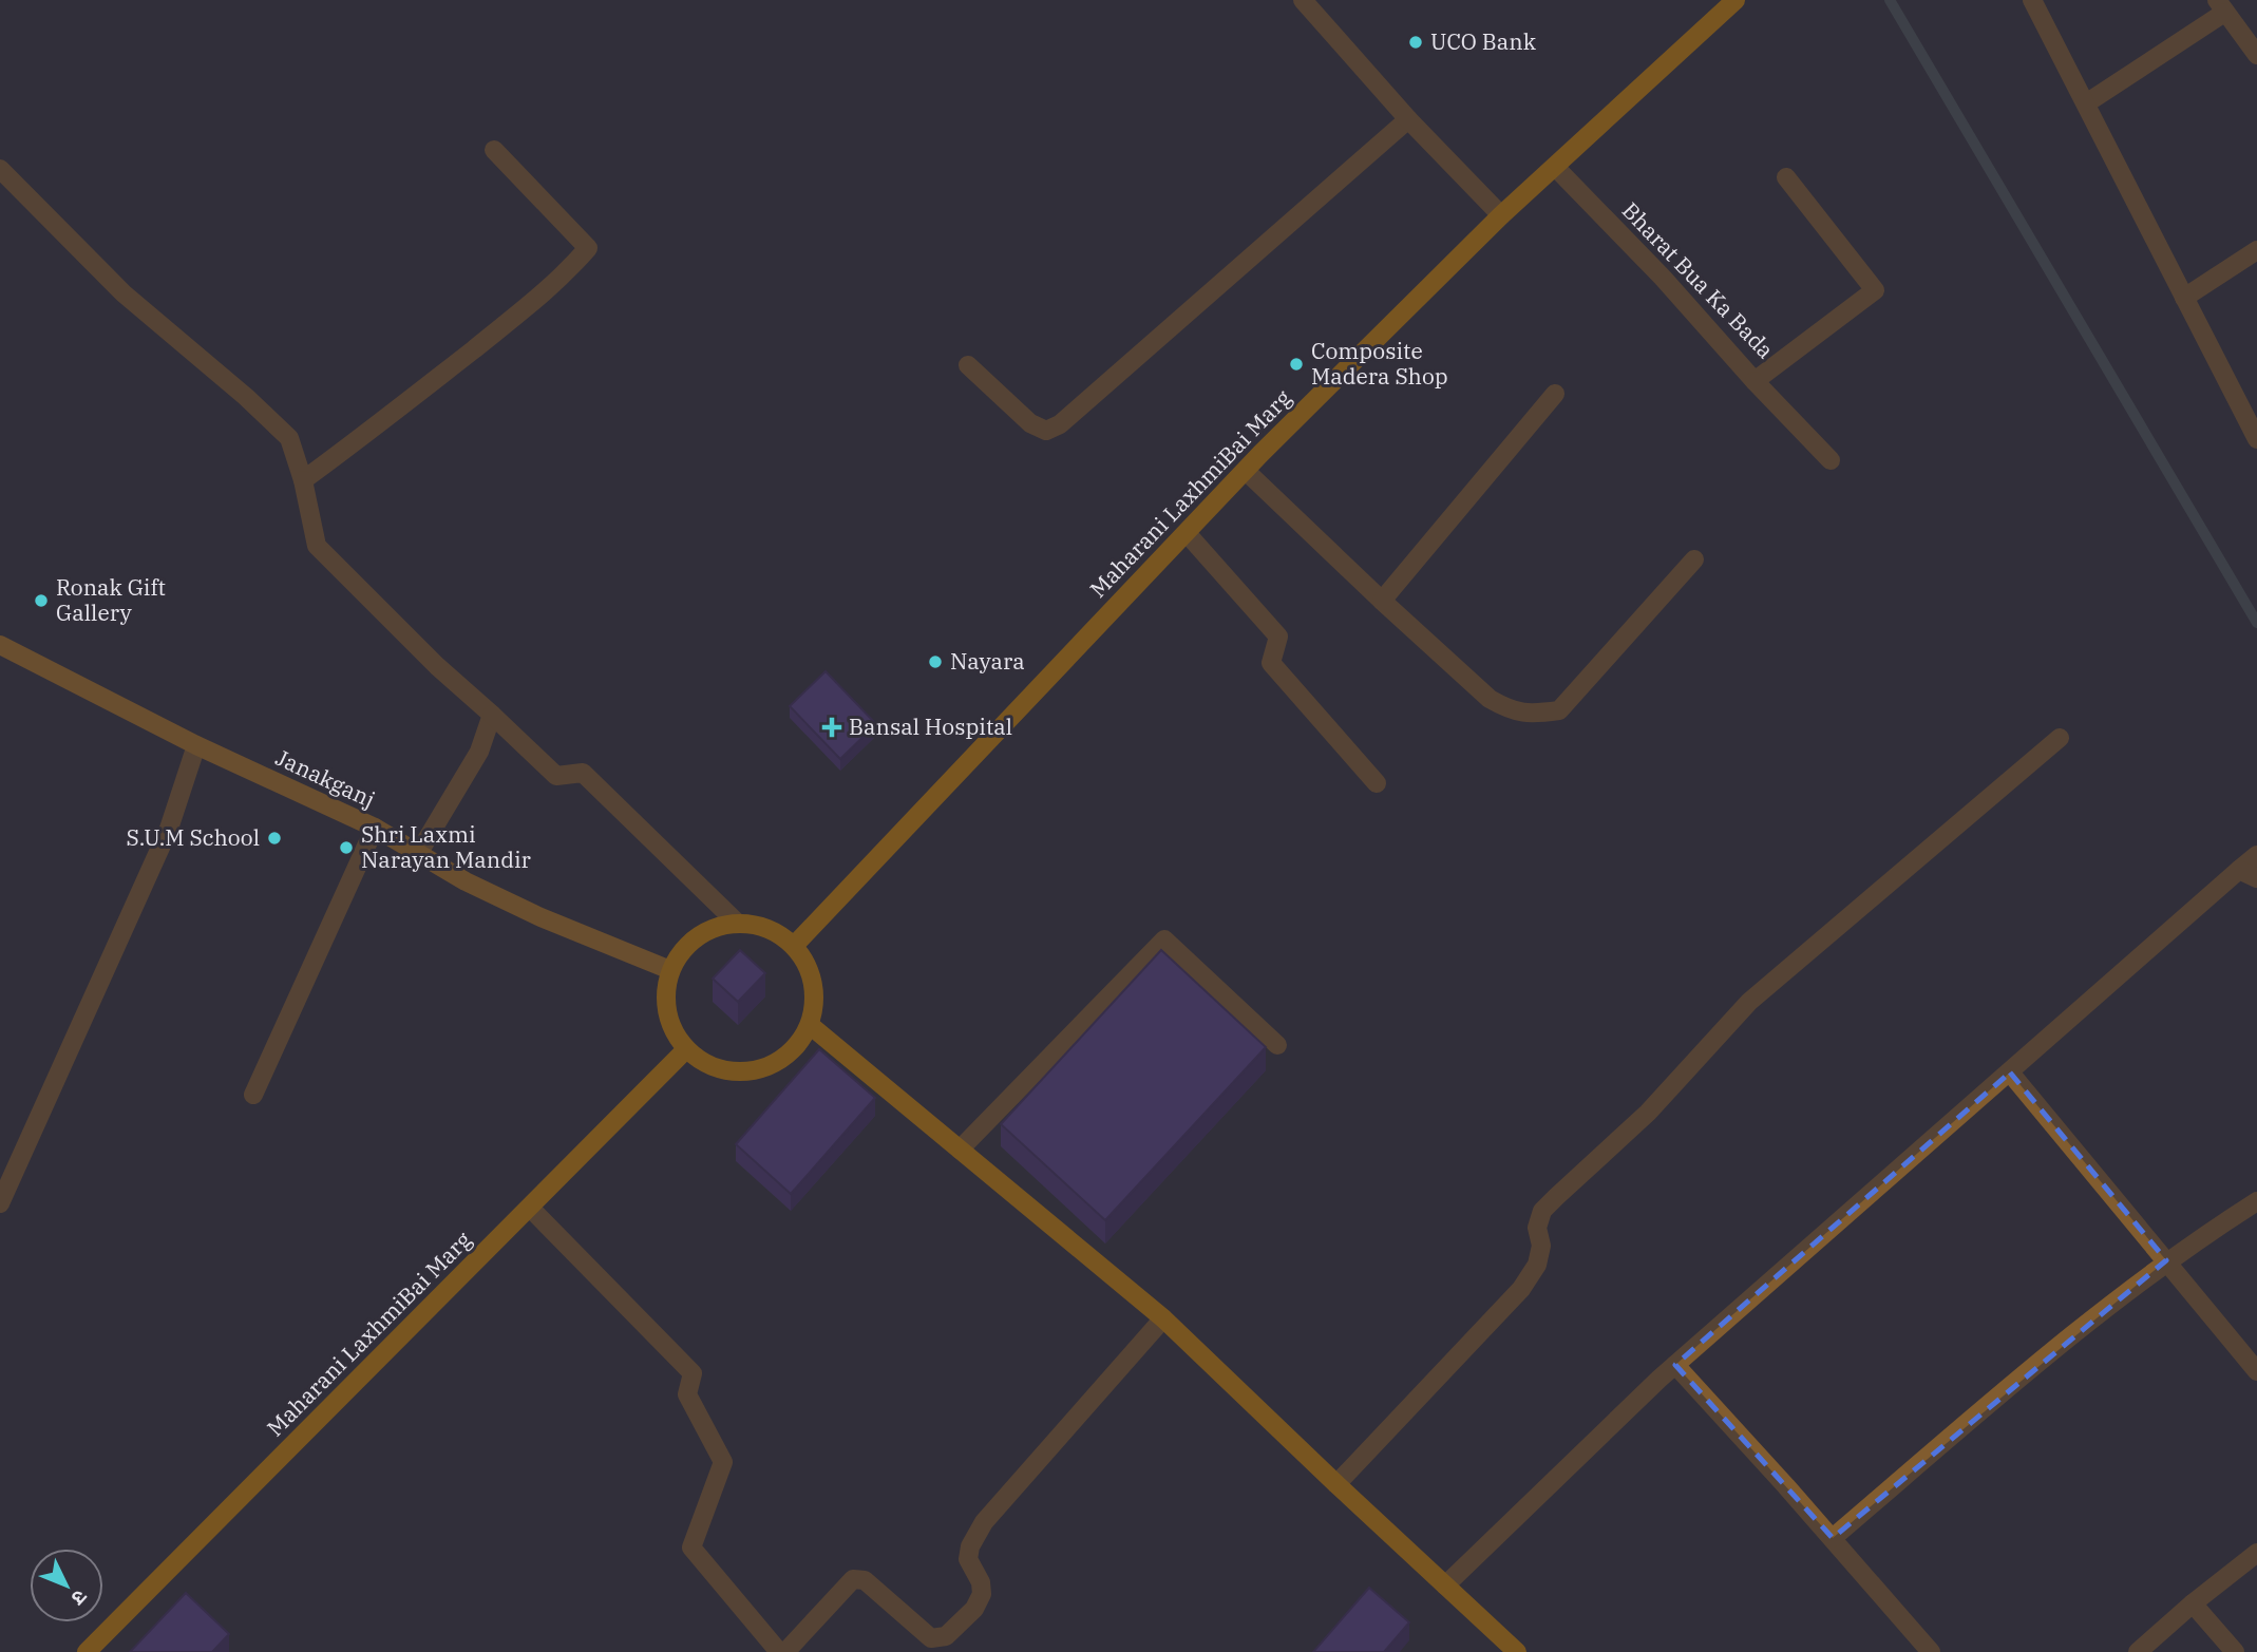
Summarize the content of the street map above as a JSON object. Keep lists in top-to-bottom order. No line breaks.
{"streets":{"main road":["Maharani LaxhmiBai Marg","Janakganj"],"street":["Bharat Bua Ka Bada"]},"crossings":[["Bharat Bua Ka Bada","Maharani LaxhmiBai Marg"],["Maharani LaxhmiBai Marg","Janakganj"]],"places":{"other":["UCO Bank","Composite Madera Shop","Ronak Gift Gallery","Nayara","S.U.M School","Shri Laxmi Narayan Mandir"],"health":["Bansal Hospital"]},"north":"bottom right"}
